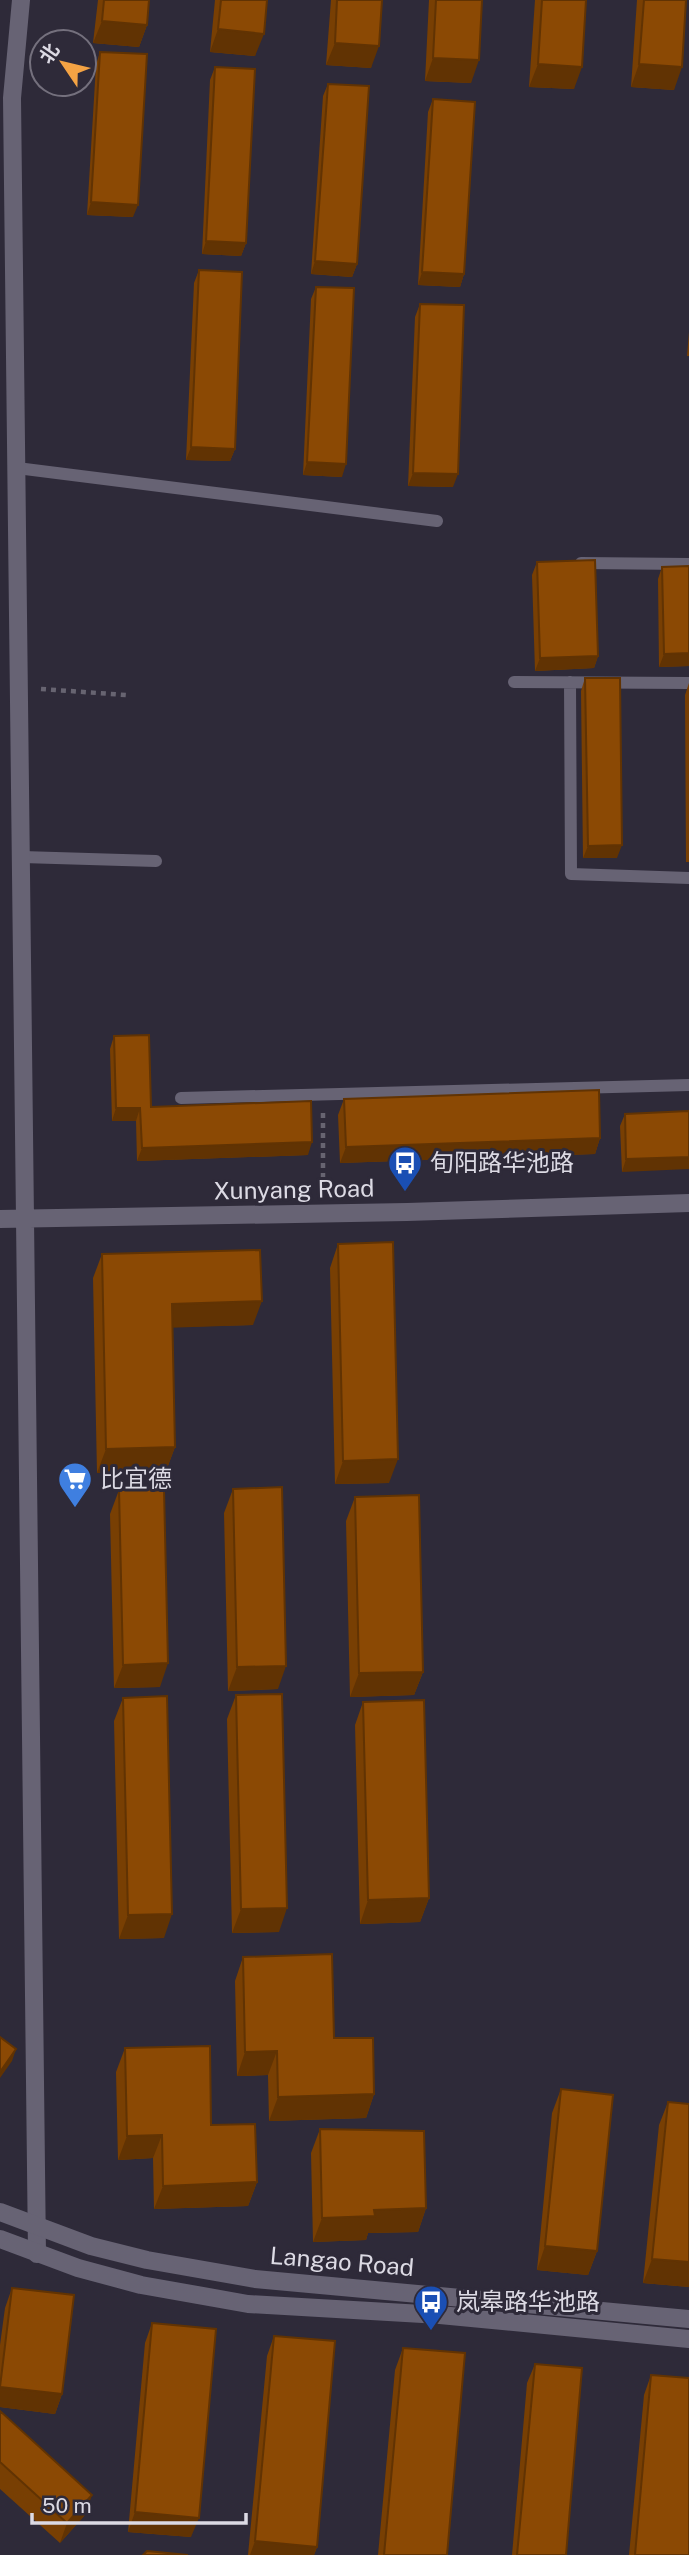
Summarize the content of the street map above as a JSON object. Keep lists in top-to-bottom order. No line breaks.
{"streets":{"street":["Xunyang Road","Langao Road"]},"places":{"bus stop":["旬阳路华池路","岚皋路华池路"],"supermarket":["比宜德"]},"scale_bar":"50 m","north":"top left"}
